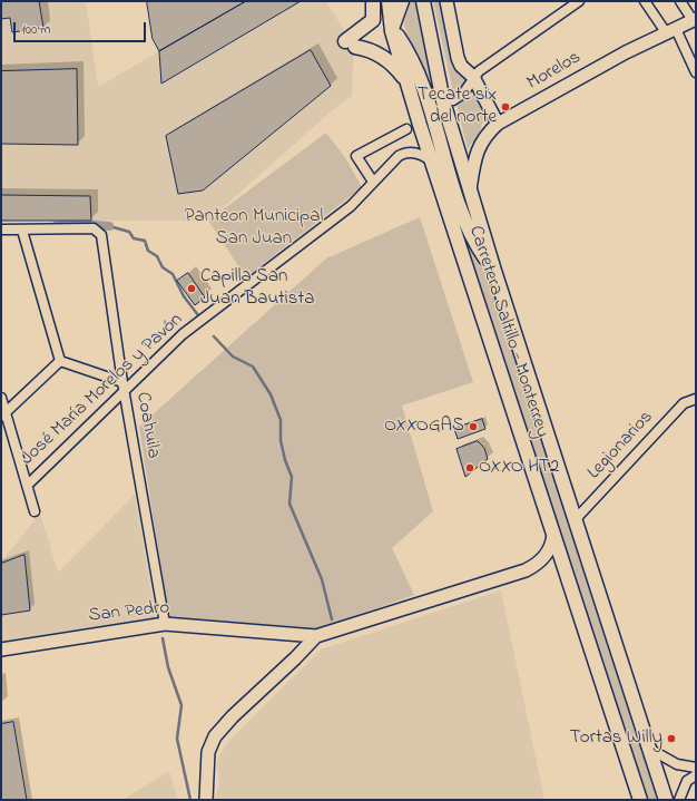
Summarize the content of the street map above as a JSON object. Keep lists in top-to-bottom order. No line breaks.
{"streets":{"main road":["Carretera Saltillo - Monterrey"],"street":["Morelos","José María Morelos y Pavón","Coahuila","Legionarios","San Pedro"]},"crossings":[["Morelos","Carretera Saltillo - Monterrey"],["Carretera Saltillo - Monterrey","José María Morelos y Pavón"],["Carretera Saltillo - Monterrey","Legionarios"],["José María Morelos y Pavón","Coahuila"],["Coahuila","San Pedro"]],"parks":["Panteon Municipal San Juan"],"places":["Tecate six del norte","Capilla San Juan Bautista","OXXOGAS","OXXO HT2","Tortas Willy"],"scale_bar":"100 m"}
